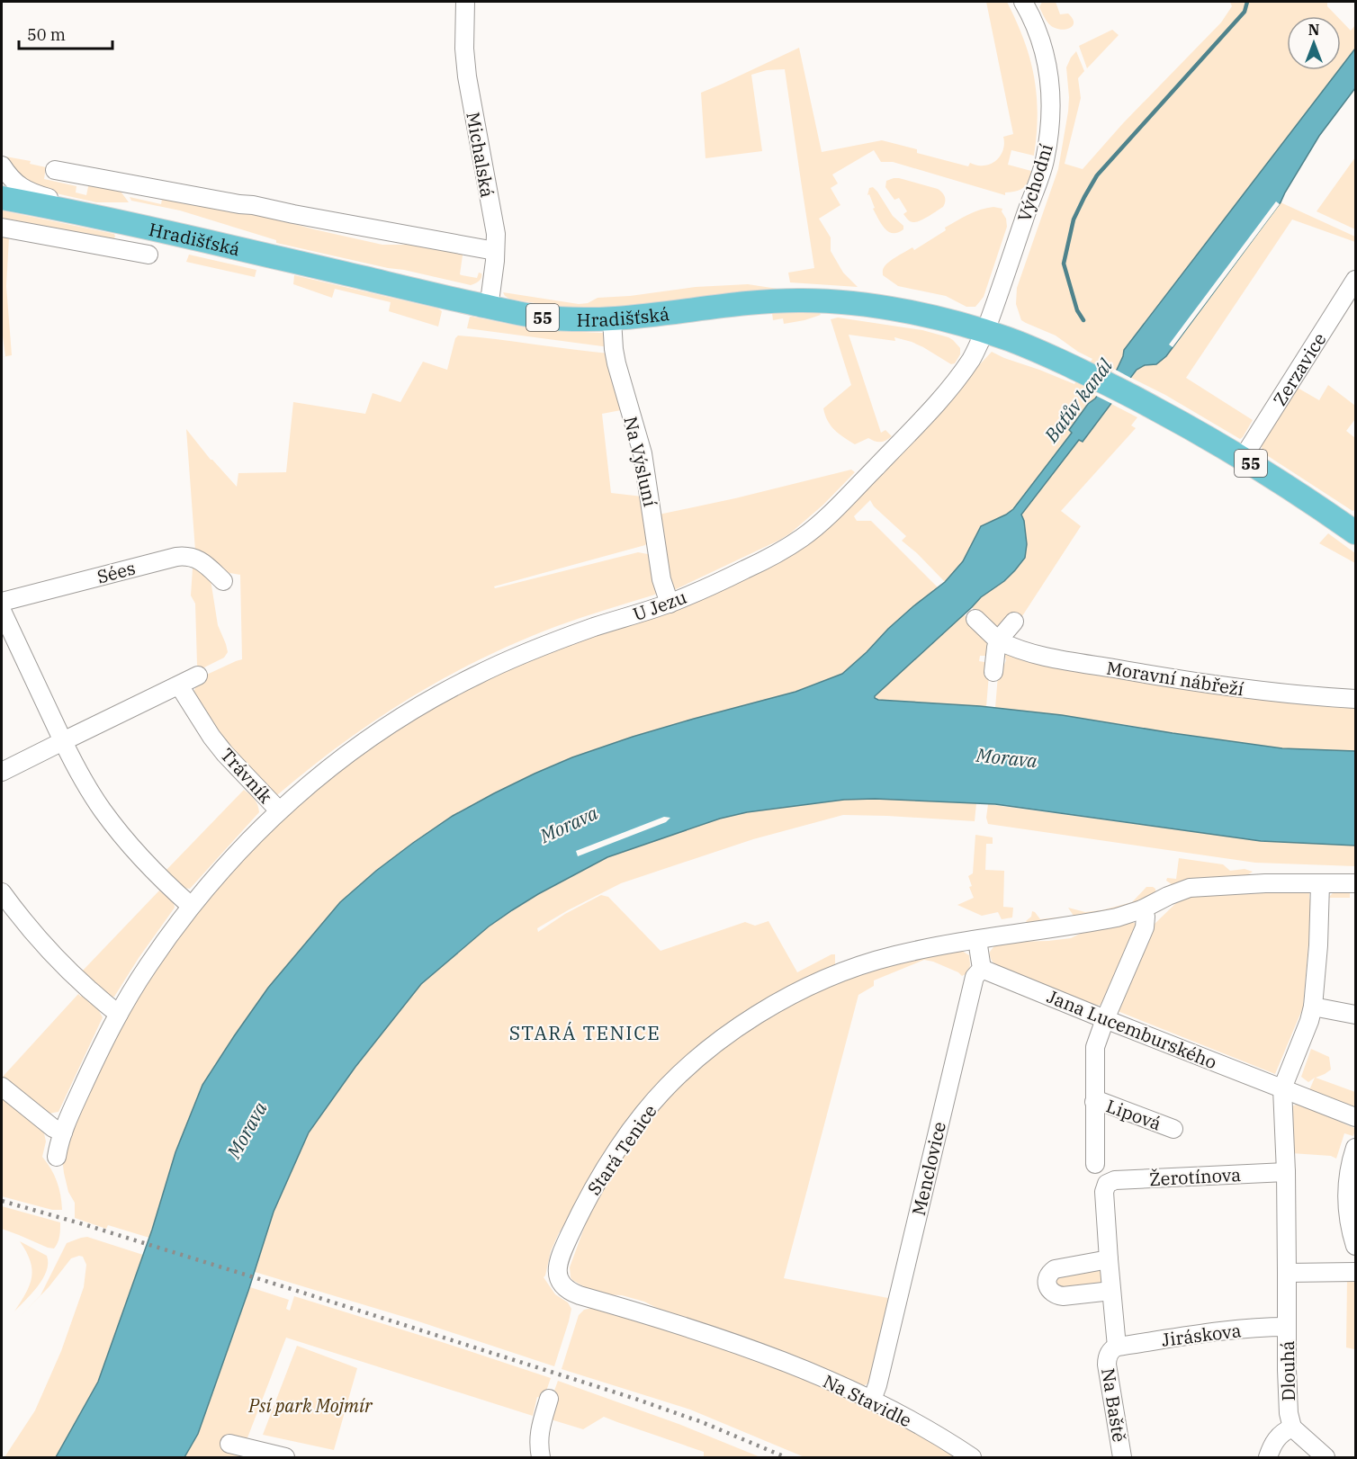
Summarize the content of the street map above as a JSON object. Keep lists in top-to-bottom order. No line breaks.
{"streets":{"main road":["Hradišťská","55"],"street":["Michalská","Východní","Zerzavice","Na Výsluní","Sées","U Jezu","Moravní nábřeží","Trávník","Jana Lucemburského","Lipová","Stará Tenice","Menclovice","Žerotínova","Jiráskova","Dlouhá","Na Stavidle","Na Baště"]},"crossings":[["Michalská","Hradišťská"],["Východní","Hradišťská"],["Východní","U Jezu"],["Hradišťská","55"],["Hradišťská","Zerzavice"],["Hradišťská","Na Výsluní"],["Hradišťská","U Jezu"],["55","Zerzavice"],["Na Výsluní","U Jezu"],["U Jezu","Trávník"],["Jana Lucemburského","Lipová"],["Jana Lucemburského","Menclovice"],["Jana Lucemburského","Dlouhá"],["Stará Tenice","Na Stavidle"],["Menclovice","Na Stavidle"],["Žerotínova","Dlouhá"],["Žerotínova","Na Baště"],["Jiráskova","Dlouhá"],["Jiráskova","Na Baště"]],"districts":["STARÁ TENICE"],"water":["Baťův kanál","Morava"],"parks":["Psí park Mojmír"],"scale_bar":"50 m","north":"top"}
